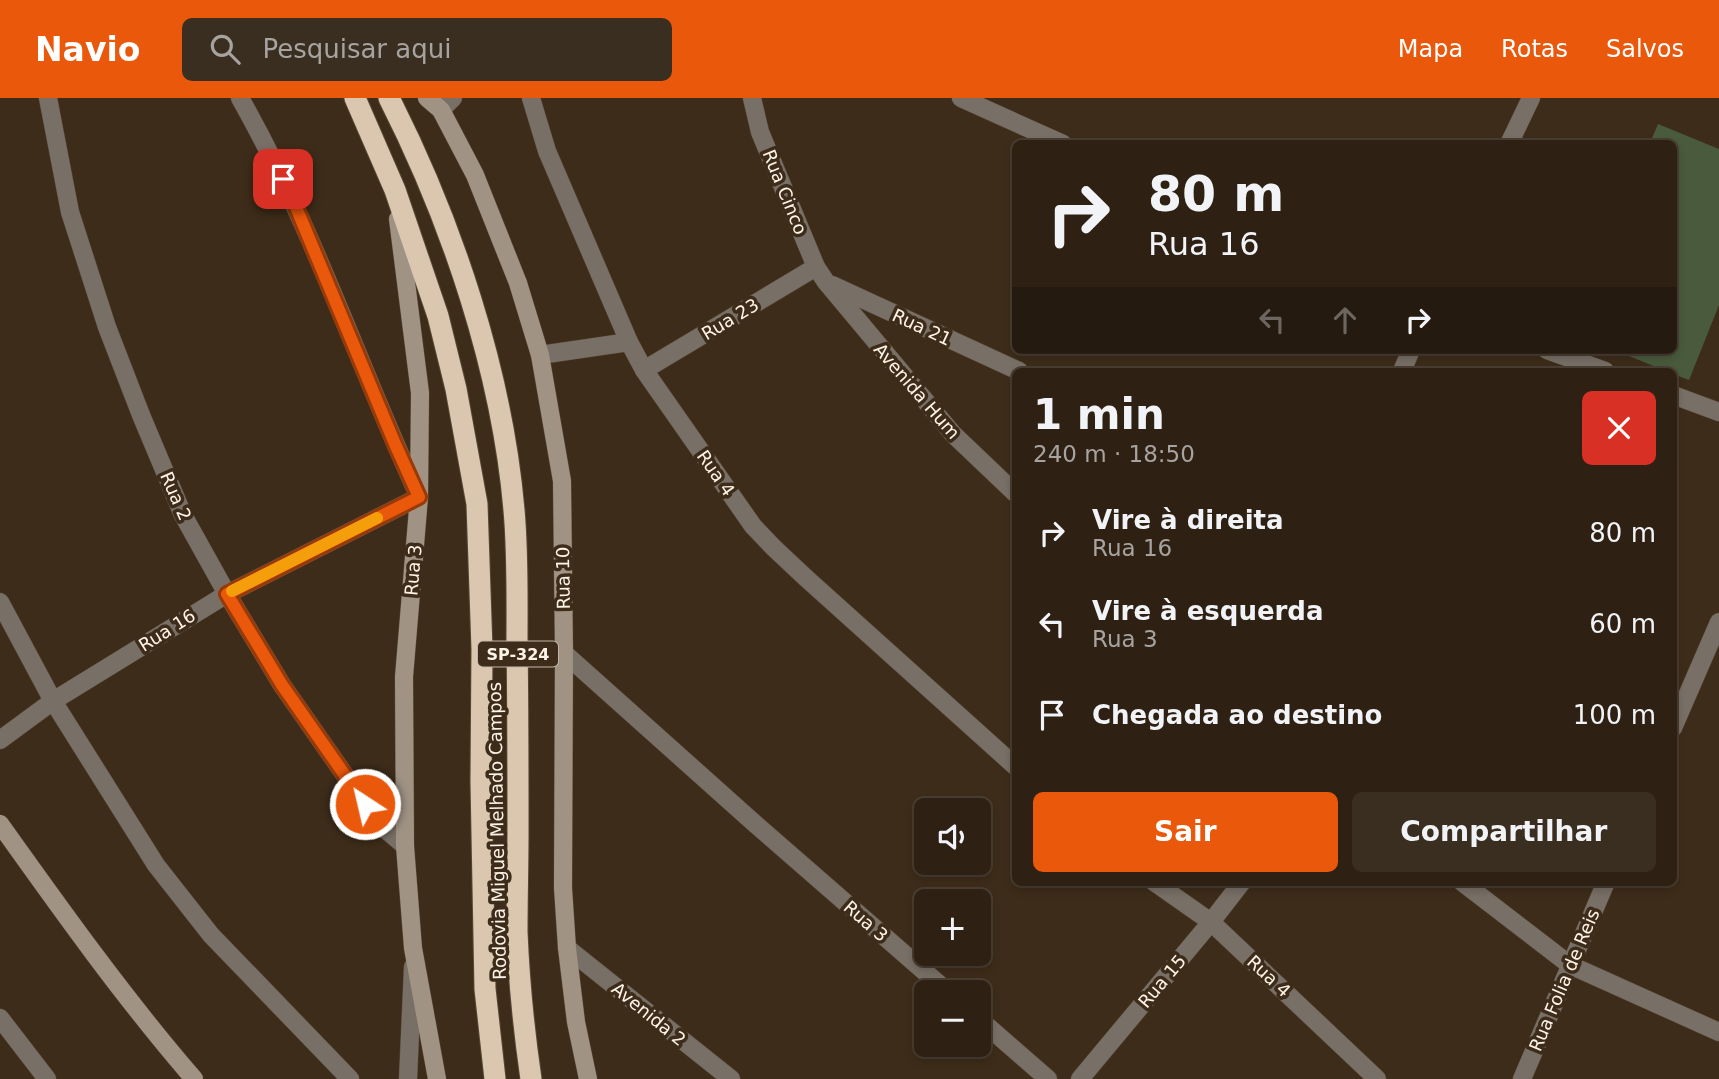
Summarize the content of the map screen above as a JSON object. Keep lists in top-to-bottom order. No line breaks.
{"streets":{"highway":["SP-324","Rodovia Miguel Melhado Campos"],"main road":["Rua 3","Rua 10"],"street":["Rua Cinco","Rua 23","Rua 21","Avenida Hum","Rua 4","Rua 2","Rua 16","Rua Folia de Reis","Rua 15","Avenida 2"]},"crossings":[["Rua Cinco","Rua 23"],["Rua Cinco","Rua 21"],["Rua Cinco","Avenida Hum"],["Rua 23","Rua 21"],["Rua 23","Avenida Hum"],["Rua 23","Rua 4"],["Rua 21","Avenida Hum"],["Rua 4","Rua 15"],["Rua 2","Rua 3"],["Rua 2","Rua 16"],["Rua 3","Rua 10"],["Rua 3","Rua 16"],["Rua 10","Avenida 2"]],"page":{"header":"Navio","search":"Pesquisar aqui","nav":["Mapa","Rotas","Salvos"],"turn":["80 m","Rua 16"],"heading":["1 min","240 m · 18:50"],"list":[{"name":"Vire à direita","note":"Rua 16","value":"80 m"},{"name":"Vire à esquerda","note":"Rua 3","value":"60 m"},{"name":"Chegada ao destino","value":"100 m"}],"buttons":["Sair","Compartilhar"],"map_buttons":["+","−"]}}
